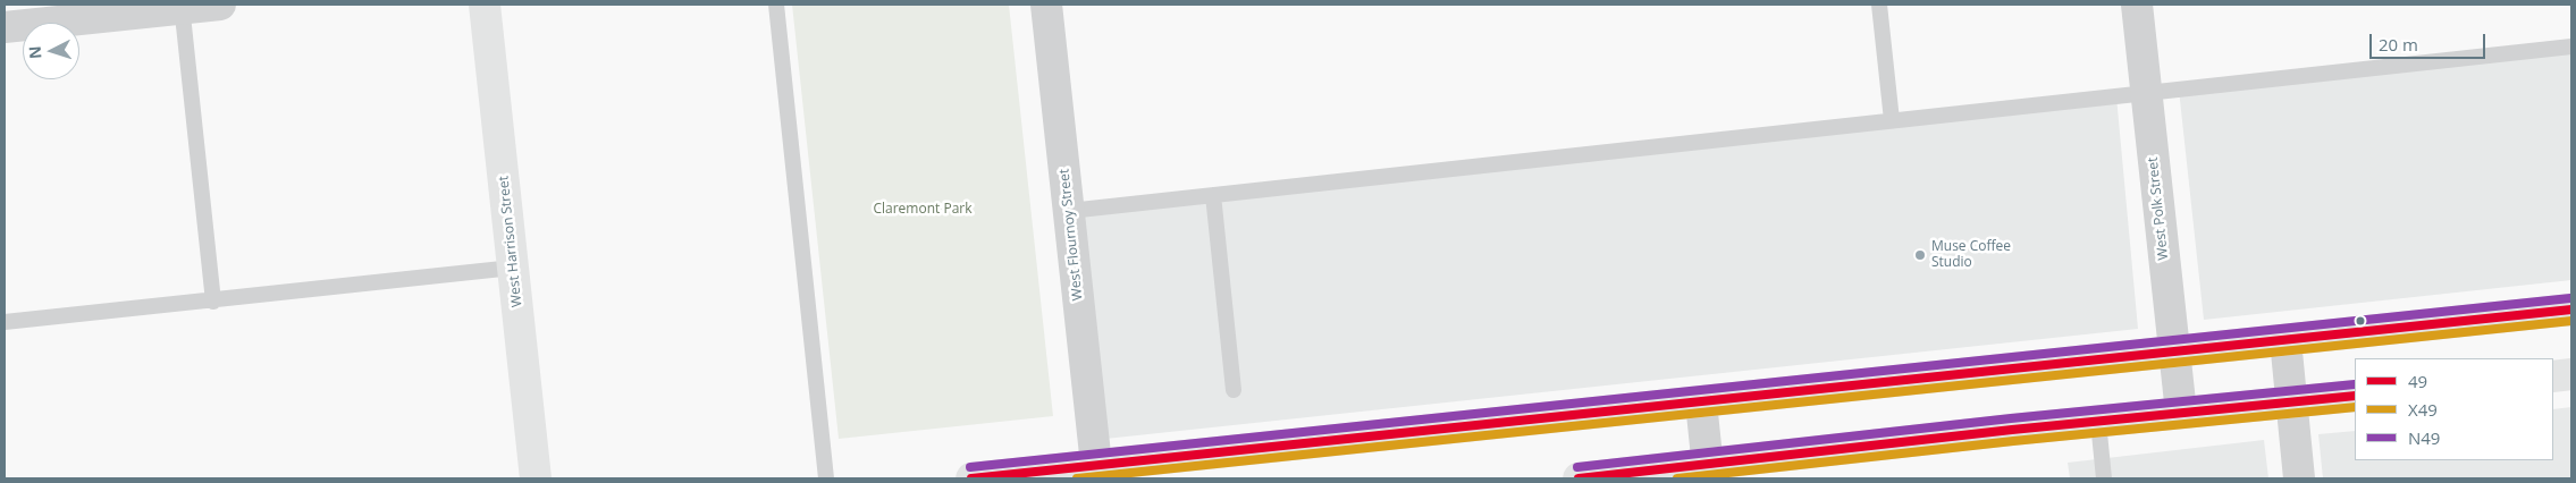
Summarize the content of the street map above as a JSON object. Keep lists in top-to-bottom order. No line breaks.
{"streets":{"main road":["West Harrison Street"],"street":["West Polk Street","West Flournoy Street"]},"parks":["Claremont Park"],"places":["Muse Coffee Studio"],"lines":["transit line N49","transit line 49","transit line X49"],"legend":["49","X49","N49"],"scale_bar":"20 m","north":"left"}
